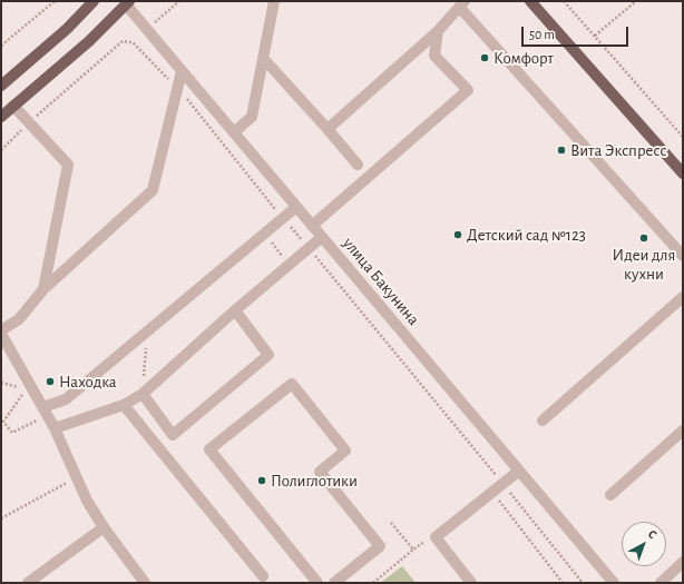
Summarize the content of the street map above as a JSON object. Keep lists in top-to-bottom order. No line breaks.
{"streets":{"street":["улица Бакунина"]},"places":["Комфорт","Вита Экспресс","Детский сад №123","Идеи для кухни","Находка","Полиглотики"],"scale_bar":"50 m","north":"top right"}
